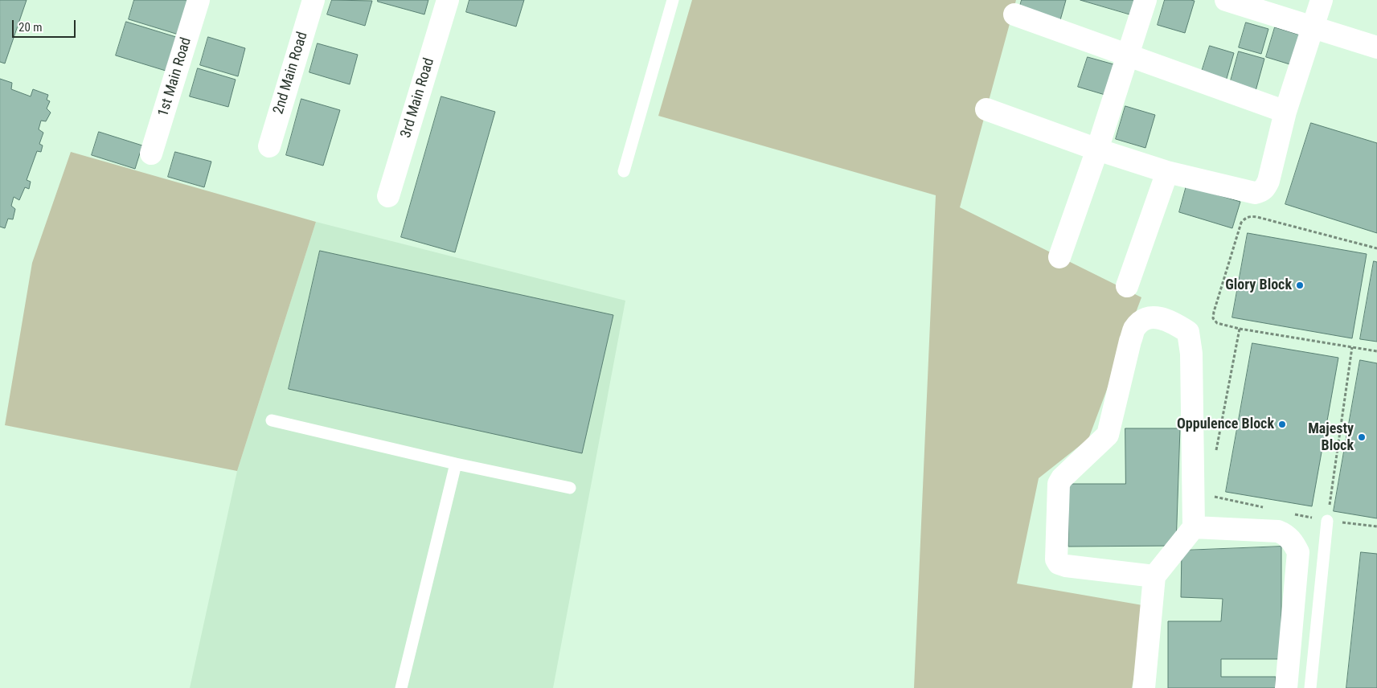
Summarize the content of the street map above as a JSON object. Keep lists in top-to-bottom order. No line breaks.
{"streets":{"street":["2nd Main Road","1st Main Road","3rd Main Road"]},"places":["Glory Block","Oppulence Block","Majesty Block"],"scale_bar":"20 m"}
